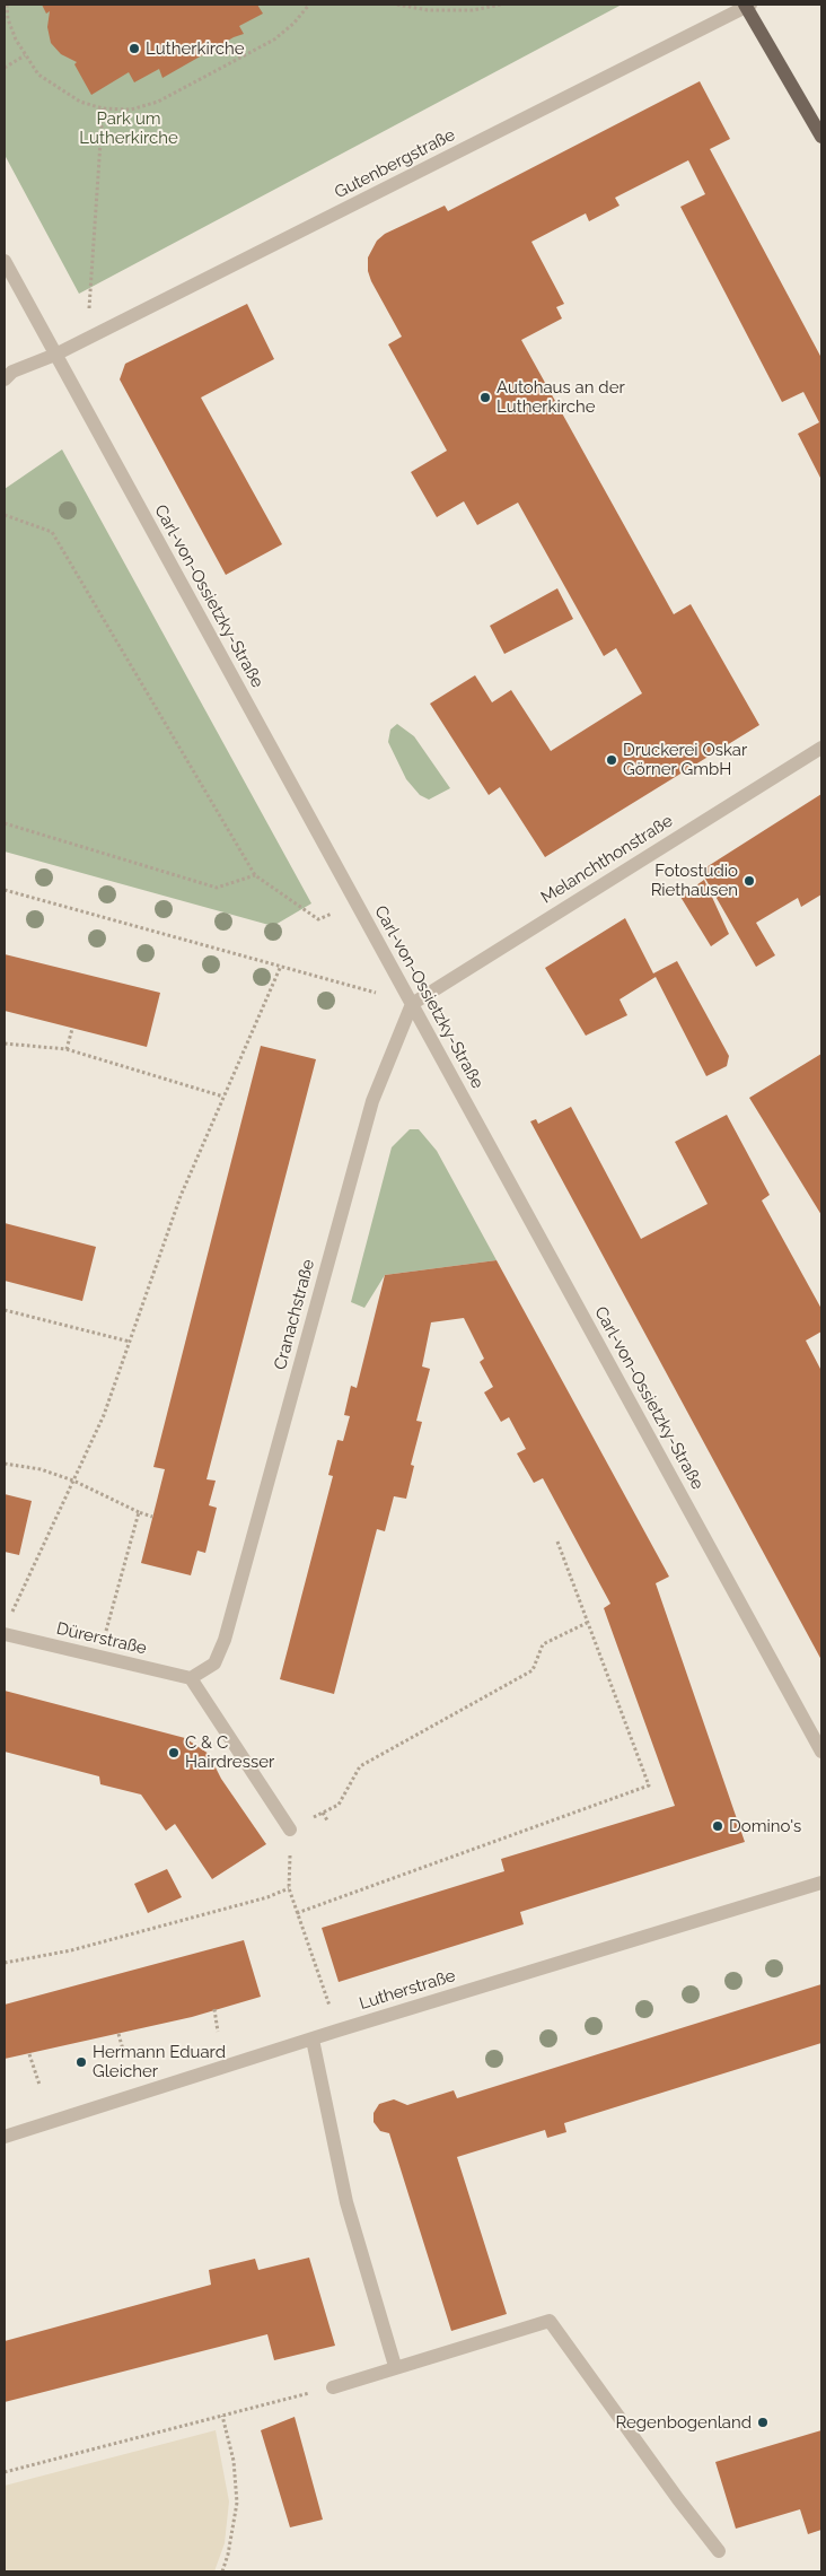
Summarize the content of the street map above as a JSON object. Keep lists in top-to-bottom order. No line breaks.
{"streets":{"street":["Gutenbergstraße","Carl-von-Ossietzky-Straße","Melanchthonstraße","Cranachstraße","Dürerstraße","Lutherstraße"]},"crossings":[["Gutenbergstraße","Carl-von-Ossietzky-Straße"],["Carl-von-Ossietzky-Straße","Melanchthonstraße"],["Carl-von-Ossietzky-Straße","Cranachstraße"],["Melanchthonstraße","Cranachstraße"],["Cranachstraße","Dürerstraße"]],"parks":["Park um Lutherkirche"],"places":["Lutherkirche","Autohaus an der Lutherkirche","Druckerei Oskar Görner GmbH","Fotostudio Riethausen","C & C Hairdresser","Domino's","Hermann Eduard Gleicher","Regenbogenland"]}
